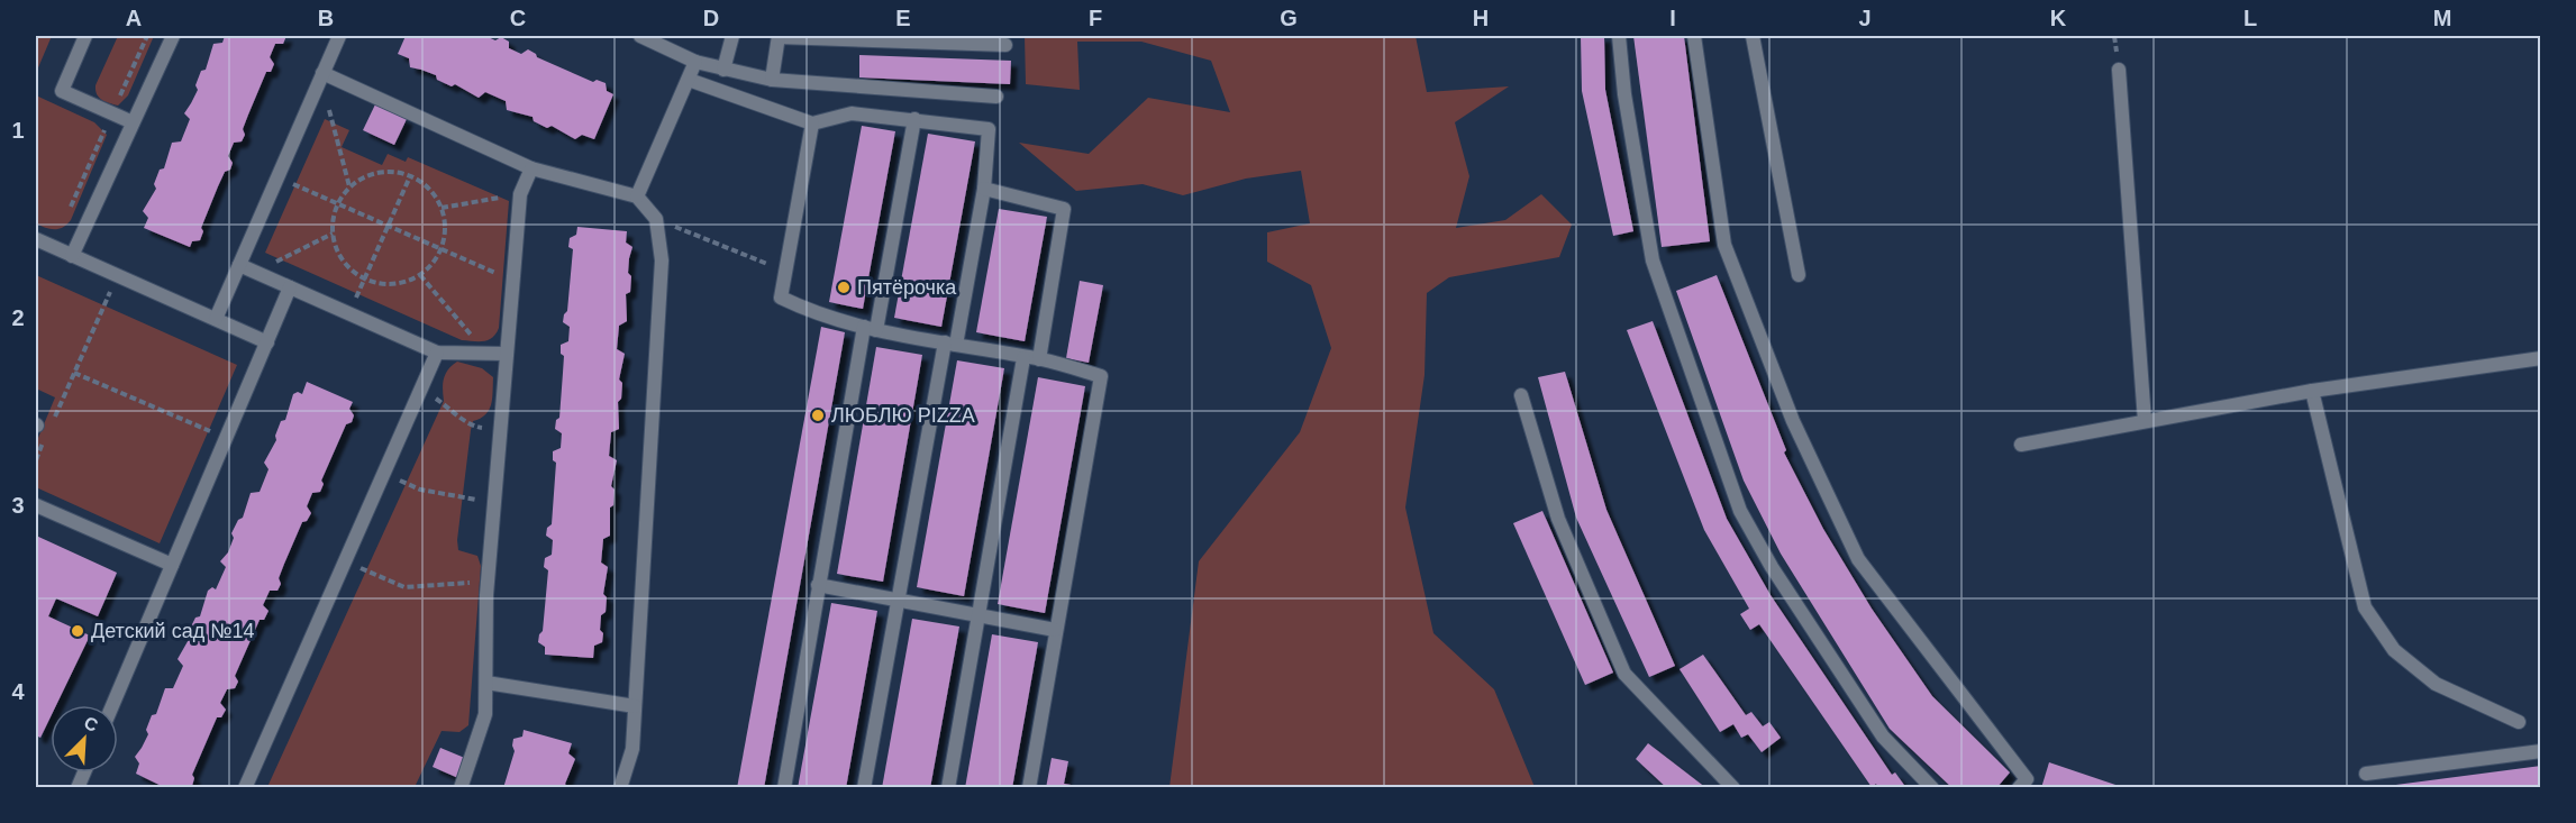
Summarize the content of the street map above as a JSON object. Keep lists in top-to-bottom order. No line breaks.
{"places":["Пятёрочка","ЛЮБЛЮ PIZZA","Детский сад №14"],"north":"top right","grid":{"columns":["A","B","C","D","E","F","G","H","I","J","K","L","M"],"rows":["1","2","3","4"]}}
